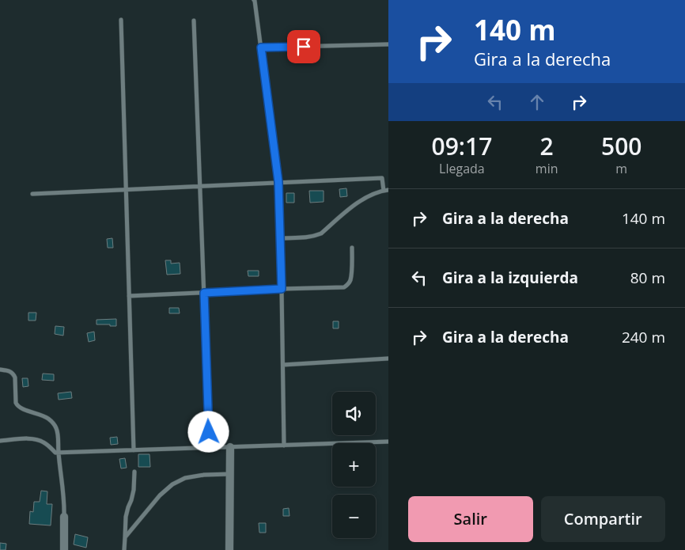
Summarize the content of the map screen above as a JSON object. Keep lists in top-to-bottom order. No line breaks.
{"page":{"turn":["140 m","Gira a la derecha"],"eta":["09:17","Llegada","2","min","500","m"],"list":[{"name":"Gira a la derecha","value":"140 m"},{"name":"Gira a la izquierda","value":"80 m"},{"name":"Gira a la derecha","value":"240 m"}],"map_buttons":["+","−"],"buttons":["Salir","Compartir"]}}
